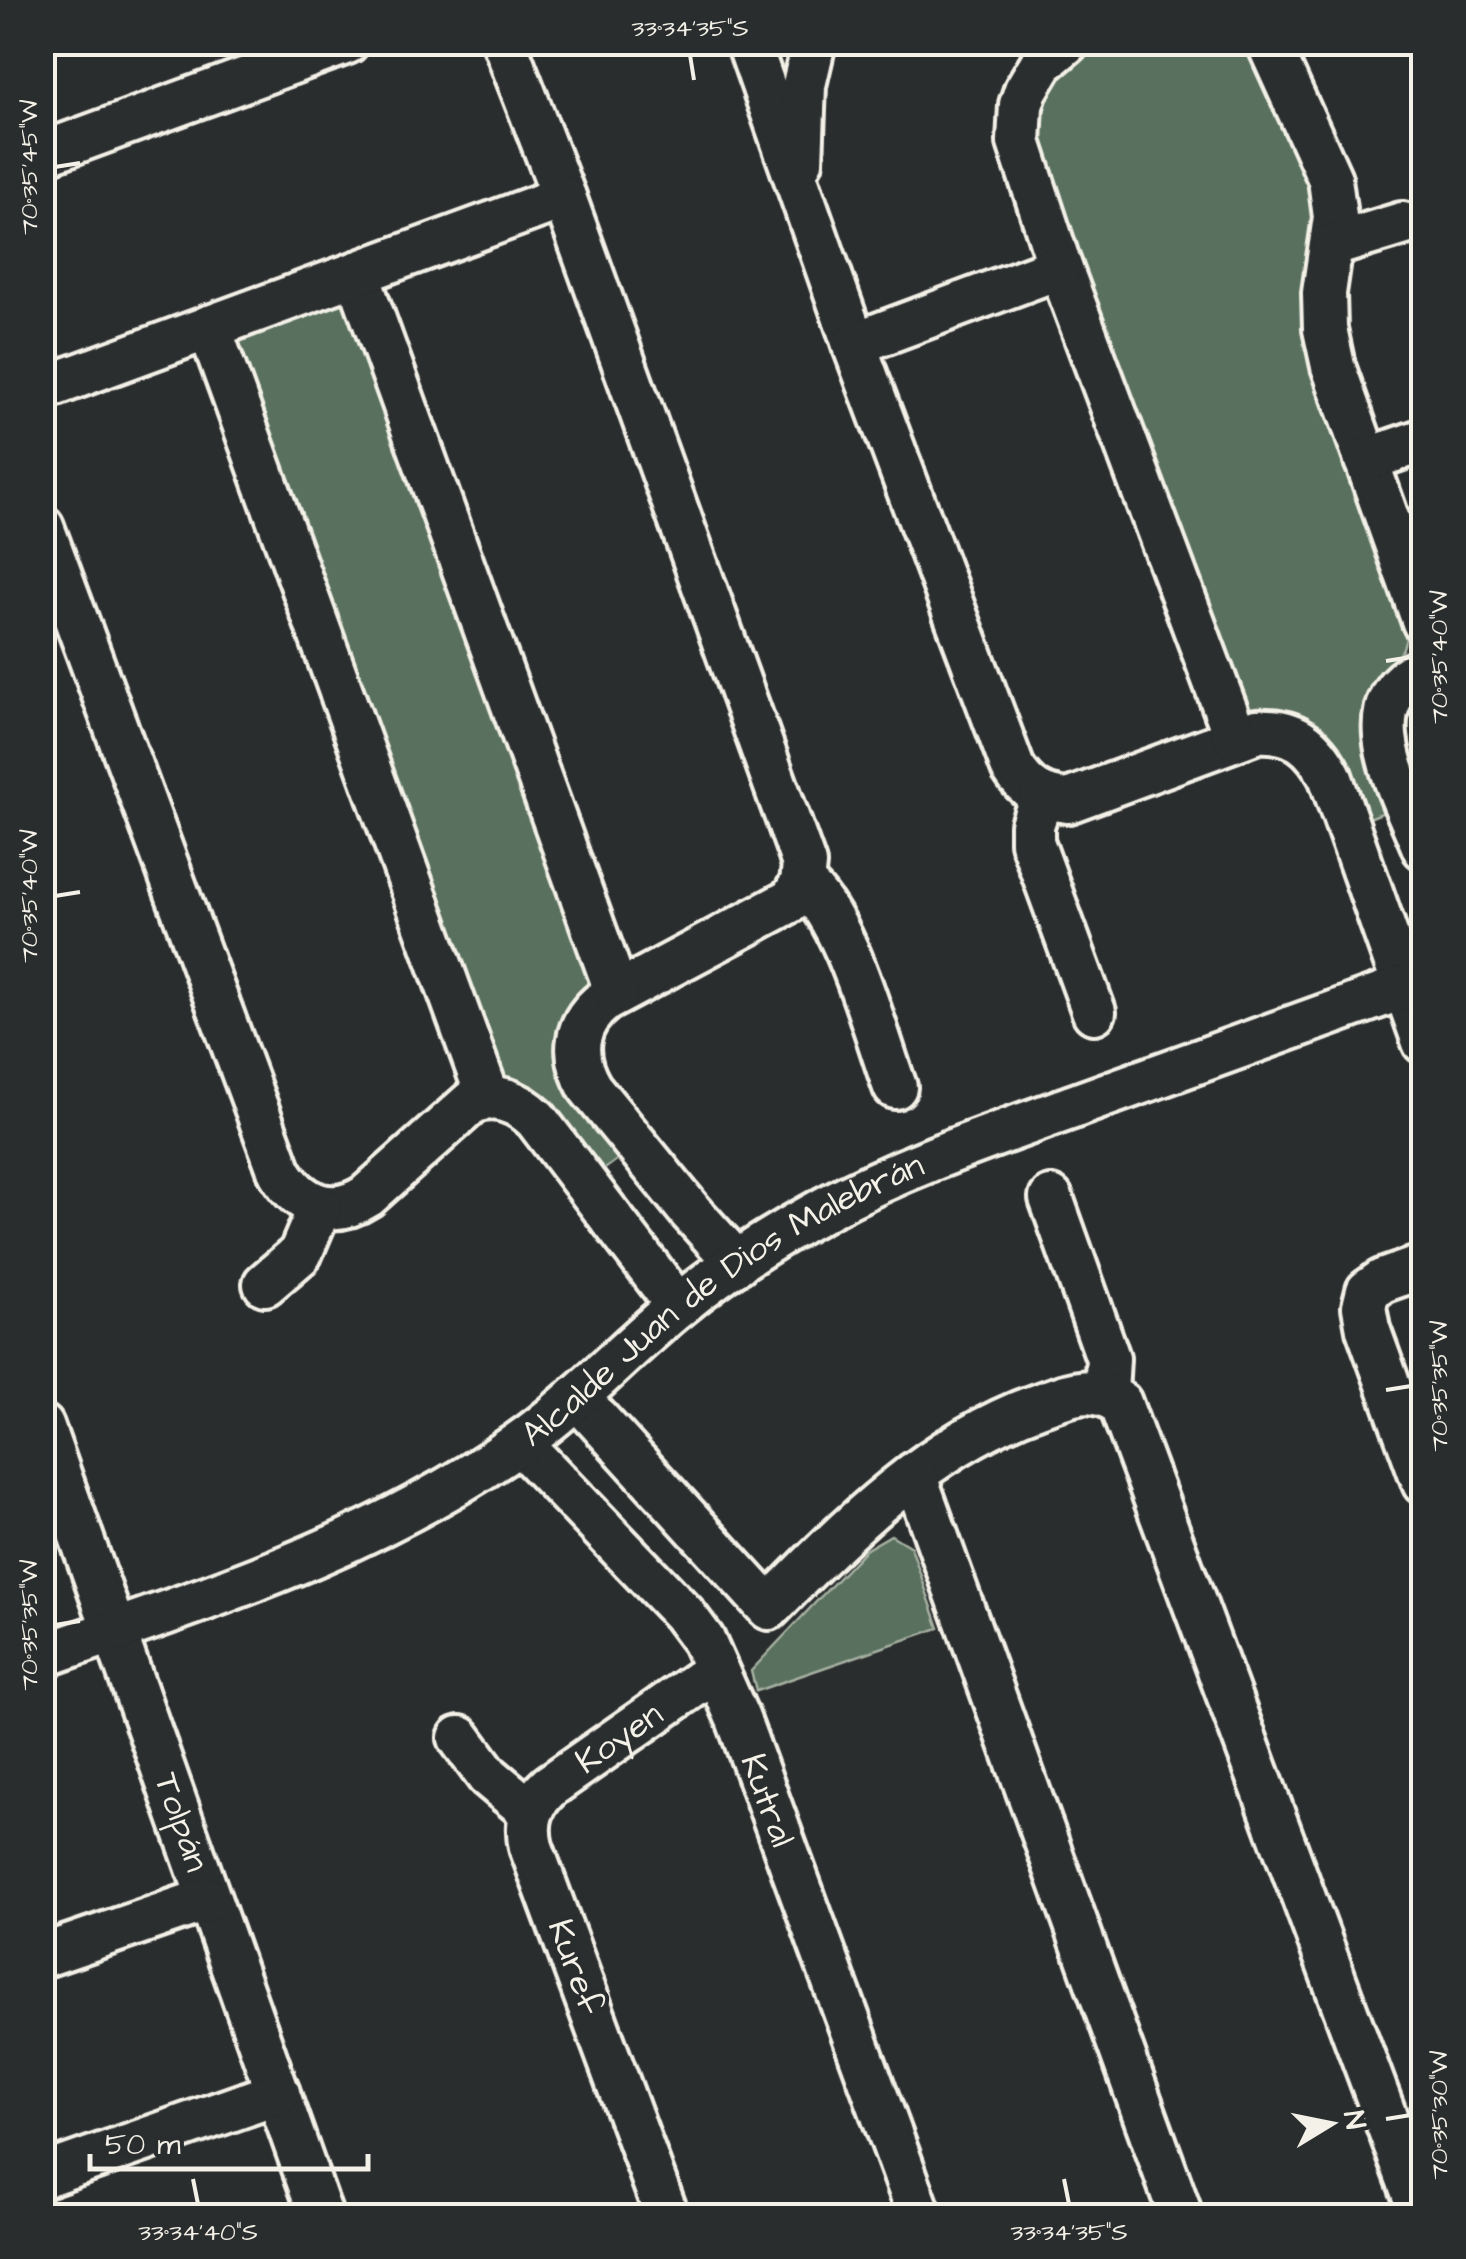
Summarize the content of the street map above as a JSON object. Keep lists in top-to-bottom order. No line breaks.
{"streets":{"street":["Alcalde Juan de Dios Malebrán","Koyen","Kutral","Tolpán","Kuref"]},"crossings":[["Alcalde Juan de Dios Malebrán","Kutral"],["Alcalde Juan de Dios Malebrán","Tolpán"],["Koyen","Kutral"],["Koyen","Kuref"]],"scale_bar":"50 m","north":"right","coordinates":["33°34'35\"S","70°35'45\"W","70°35'40\"W","70°35'35\"W","70°35'30\"W","33°34'40\"S"]}
